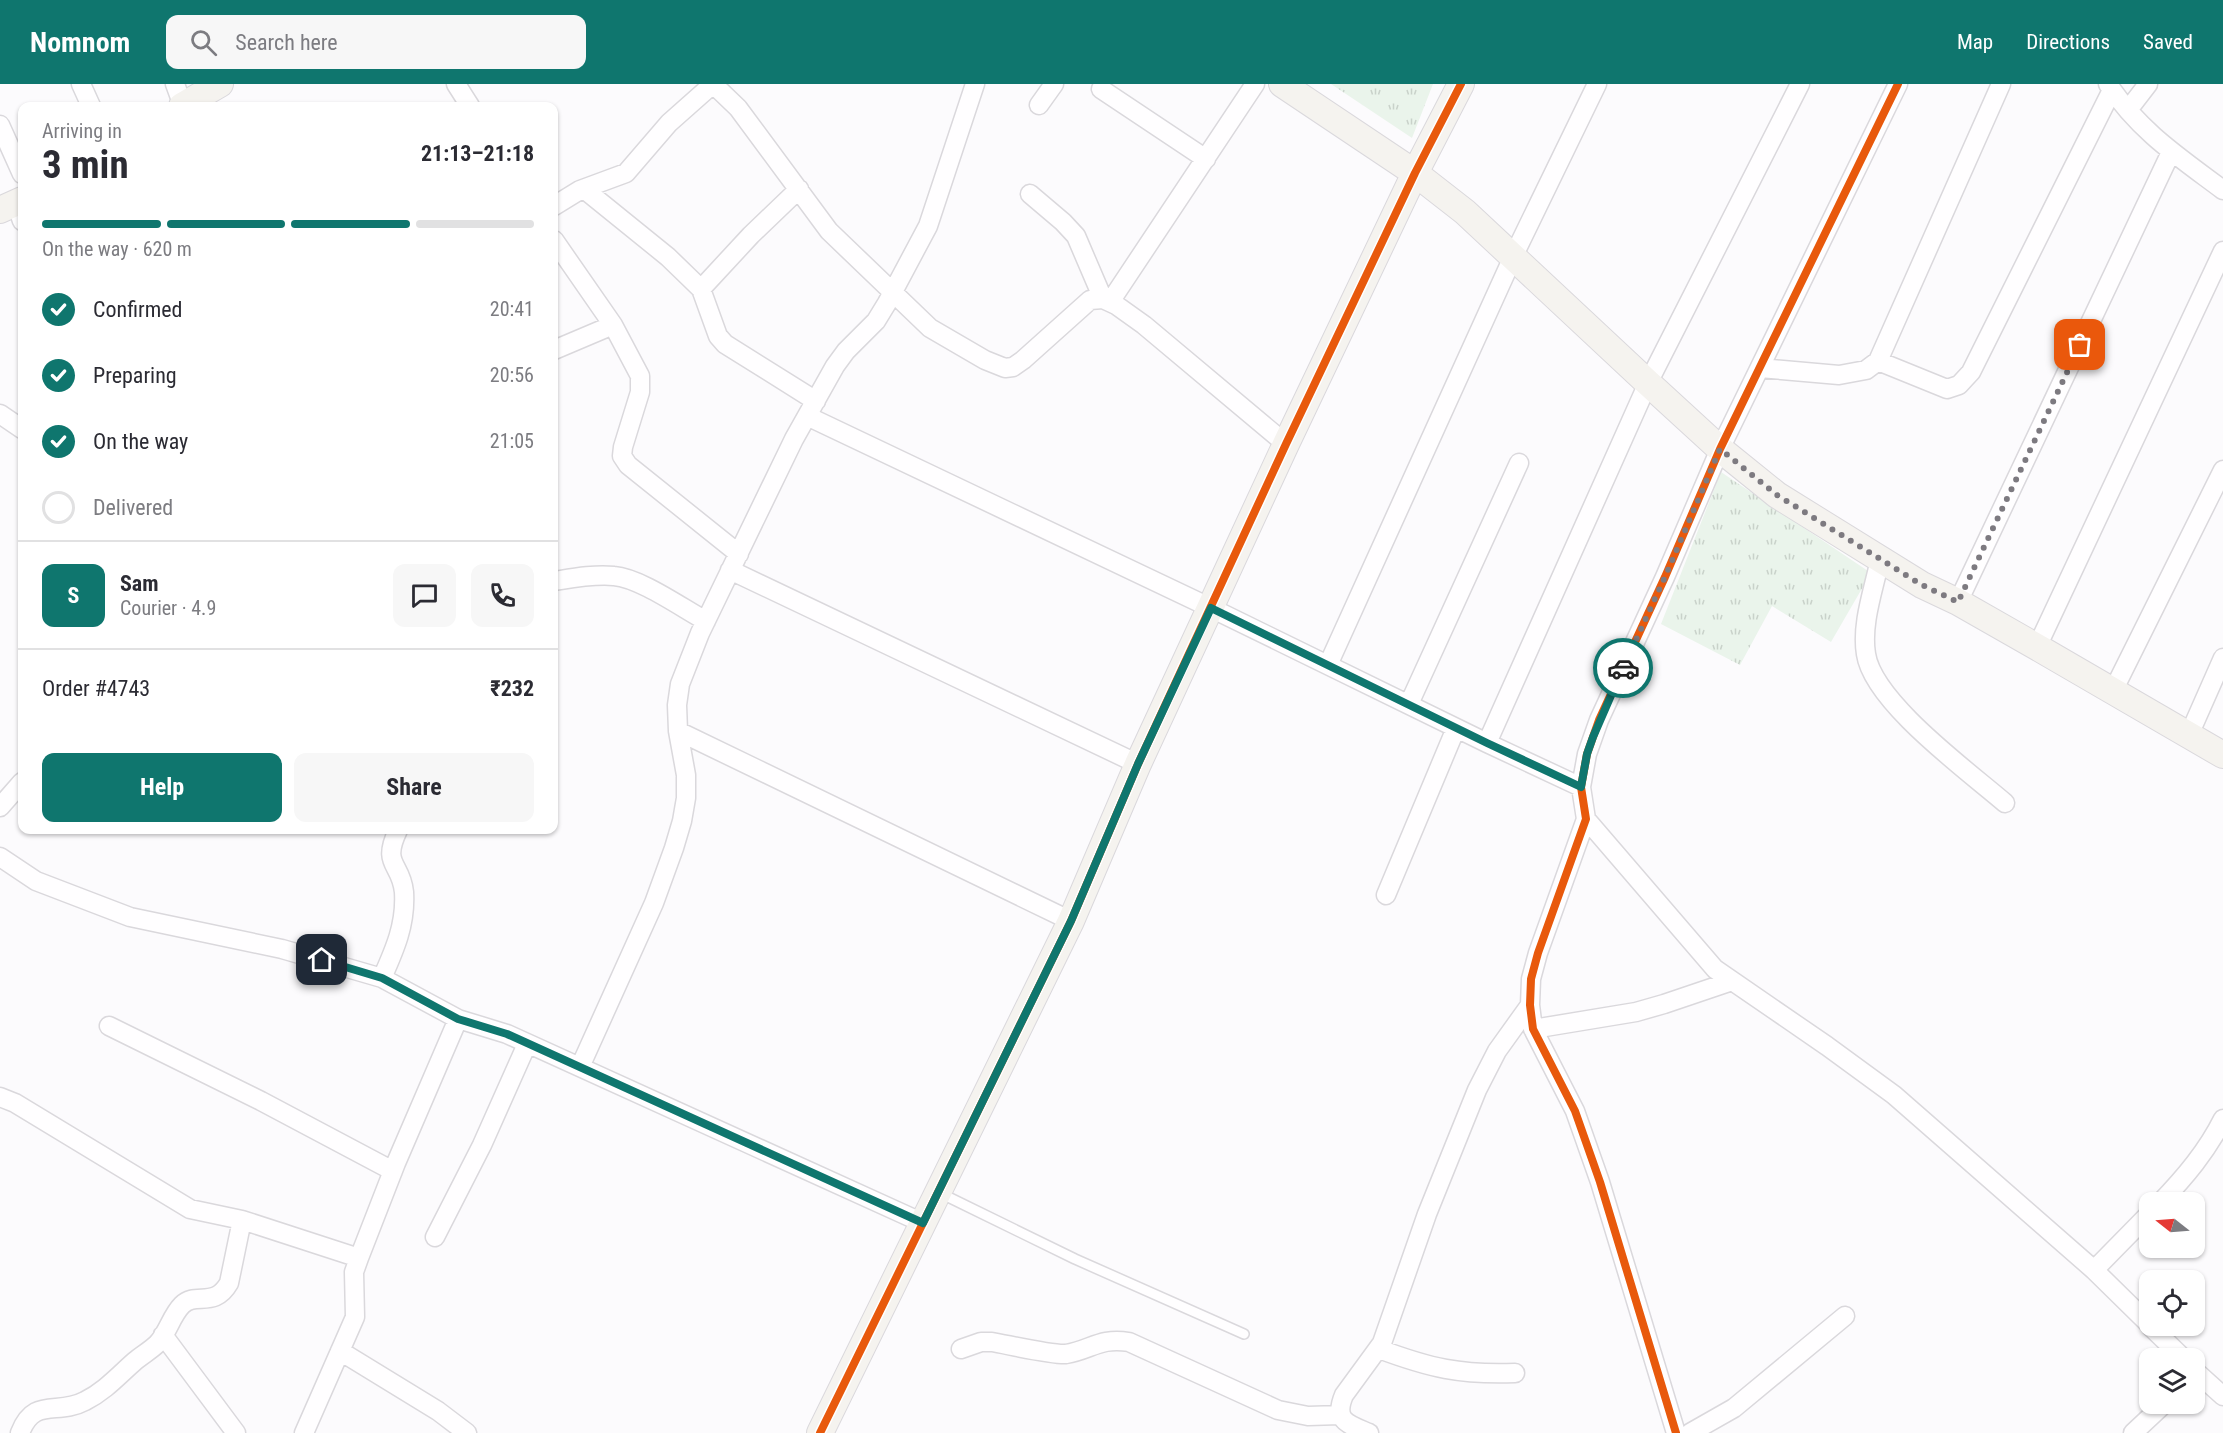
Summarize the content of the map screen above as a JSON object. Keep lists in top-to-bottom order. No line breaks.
{"north":"left","page":{"header":"Nomnom","search":"Search here","nav":["Map","Directions","Saved"],"heading":["3 min","Arriving in","21:13–21:18"],"panel":["Sam","Courier · 4.9","Order #4743","₹232"],"bar":"On the way · 620 m","list":[["Confirmed","20:41"],["Preparing","20:56"],["On the way","21:05"],"Delivered"],"round":"S","buttons":["Help","Share"]}}
